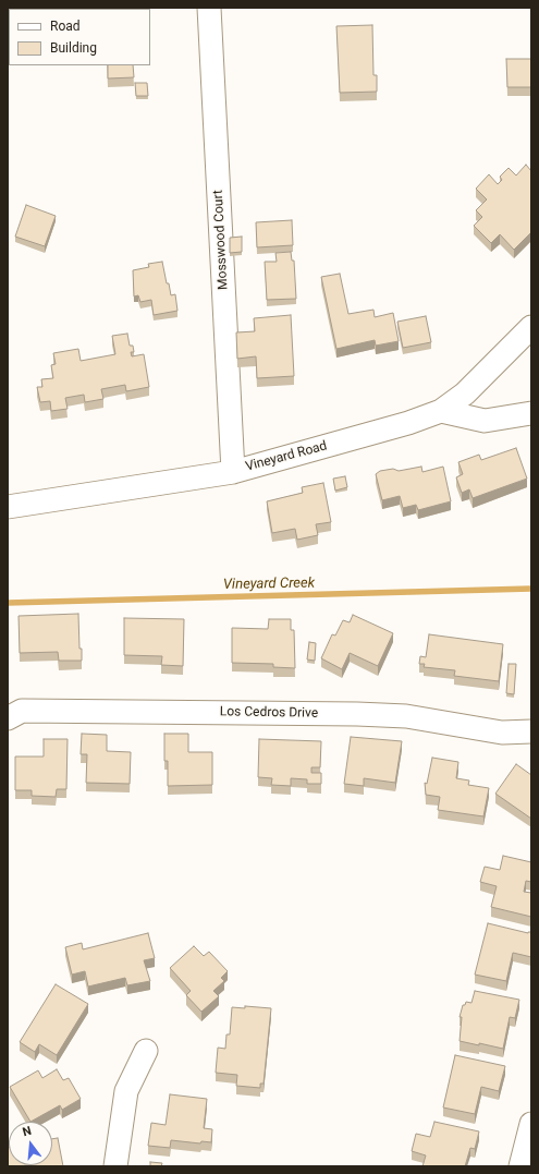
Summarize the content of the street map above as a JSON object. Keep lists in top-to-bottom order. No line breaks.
{"streets":{"street":["Mosswood Court","Vineyard Road","Los Cedros Drive"]},"crossings":[["Mosswood Court","Vineyard Road"]],"water":["Vineyard Creek"],"legend":["Road","Building"],"north":"top"}
